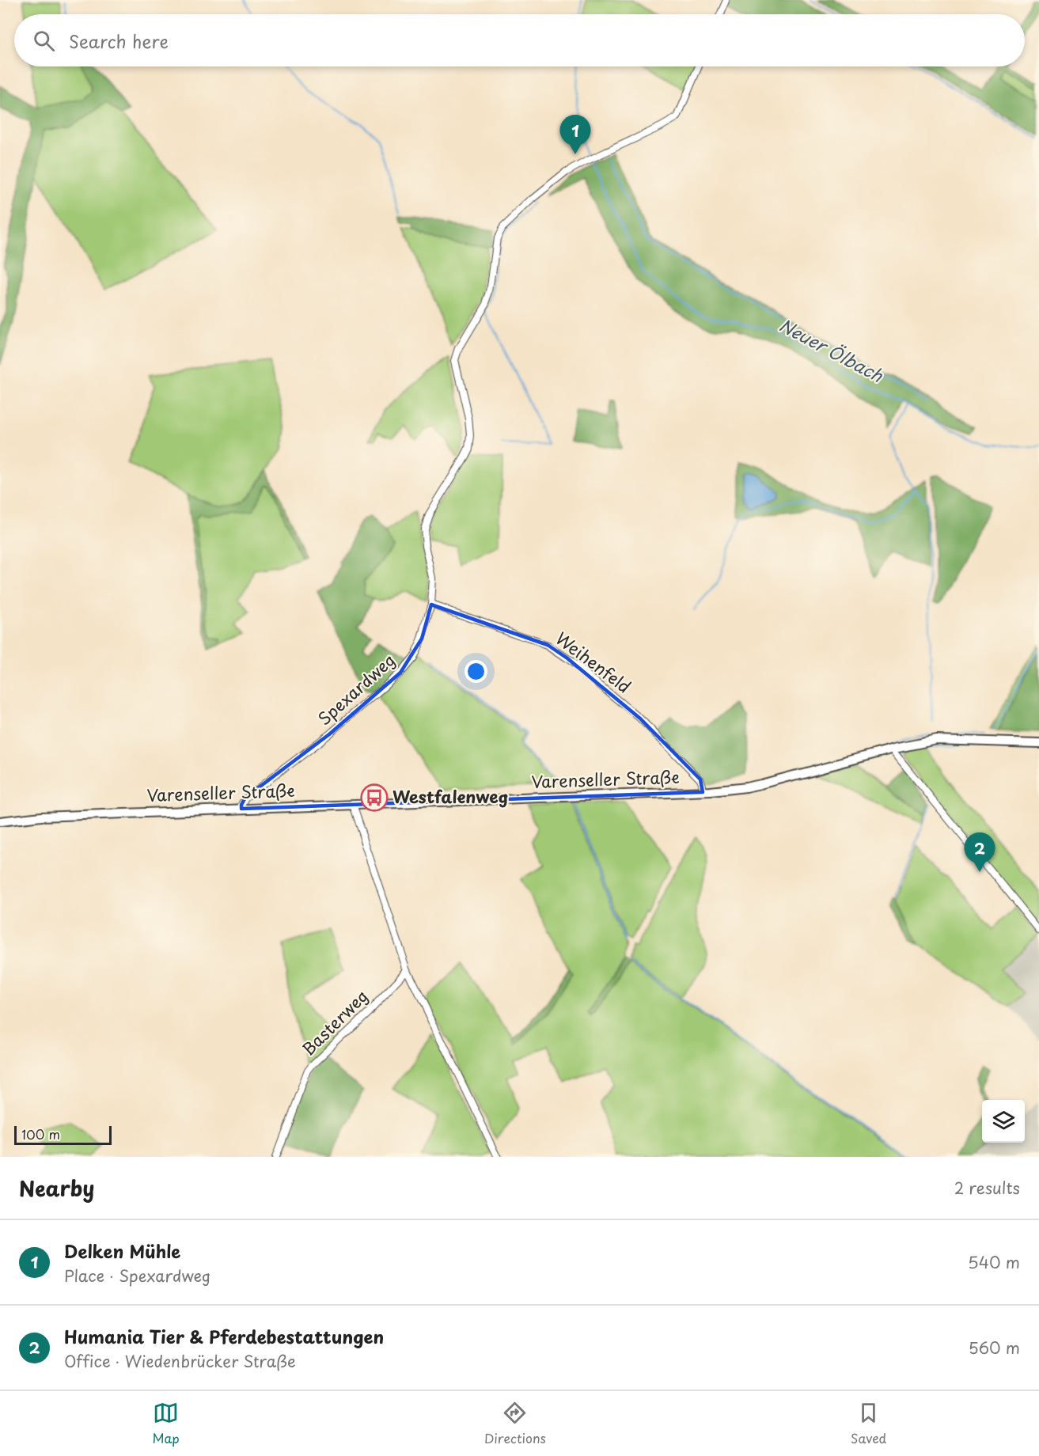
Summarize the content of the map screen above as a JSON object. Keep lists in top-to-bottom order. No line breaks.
{"streets":{"main road":["Varenseller Straße"],"street":["Weihenfeld","Spexardweg","Basterweg"]},"crossings":[["Weihenfeld","Spexardweg"],["Weihenfeld","Varenseller Straße"],["Spexardweg","Varenseller Straße"]],"water":["Neuer Ölbach"],"places":{"bus stop":["Westfalenweg"]},"scale_bar":"100 m","page":{"search":"Search here","pins":["1","2"],"scale":"100 m","heading":["Nearby","2 results"],"list":[{"mark":"1","name":"Delken Mühle","note":"Place · Spexardweg","value":"540 m"},{"mark":"2","name":"Humania Tier & Pferdebestattungen","note":"Office · Wiedenbrücker Straße","value":"560 m"}],"nav":["Map","Directions","Saved"]}}
